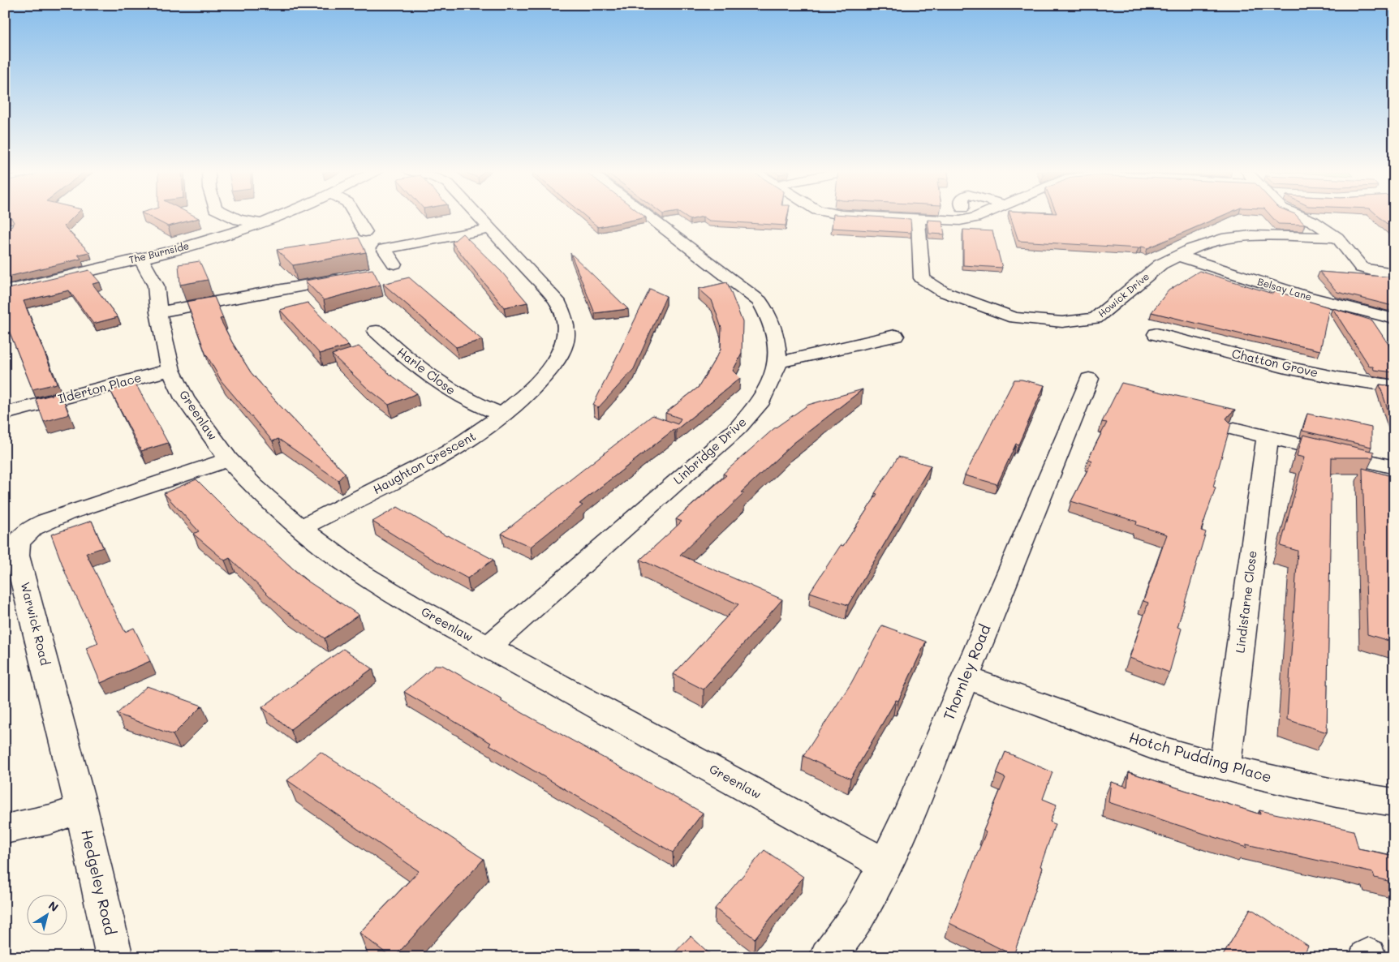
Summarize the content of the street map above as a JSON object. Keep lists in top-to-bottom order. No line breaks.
{"streets":{"street":["The Burnside","Belsay Lane","Howick Drive","Chatton Grove","Harle Close","Ilderton Place","Greenlaw","Linbridge Drive","Haughton Crescent","Lindisfarne Close","Warwick Road","Thornley Road","Hotch Pudding Place","Hedgeley Road"]},"crossings":[["The Burnside","Greenlaw"],["Belsay Lane","Howick Drive"],["Harle Close","Haughton Crescent"],["Ilderton Place","Greenlaw"],["Greenlaw","Linbridge Drive"],["Greenlaw","Haughton Crescent"],["Greenlaw","Warwick Road"],["Greenlaw","Thornley Road"],["Lindisfarne Close","Hotch Pudding Place"],["Warwick Road","Hedgeley Road"],["Thornley Road","Hotch Pudding Place"]],"north":"top right"}
